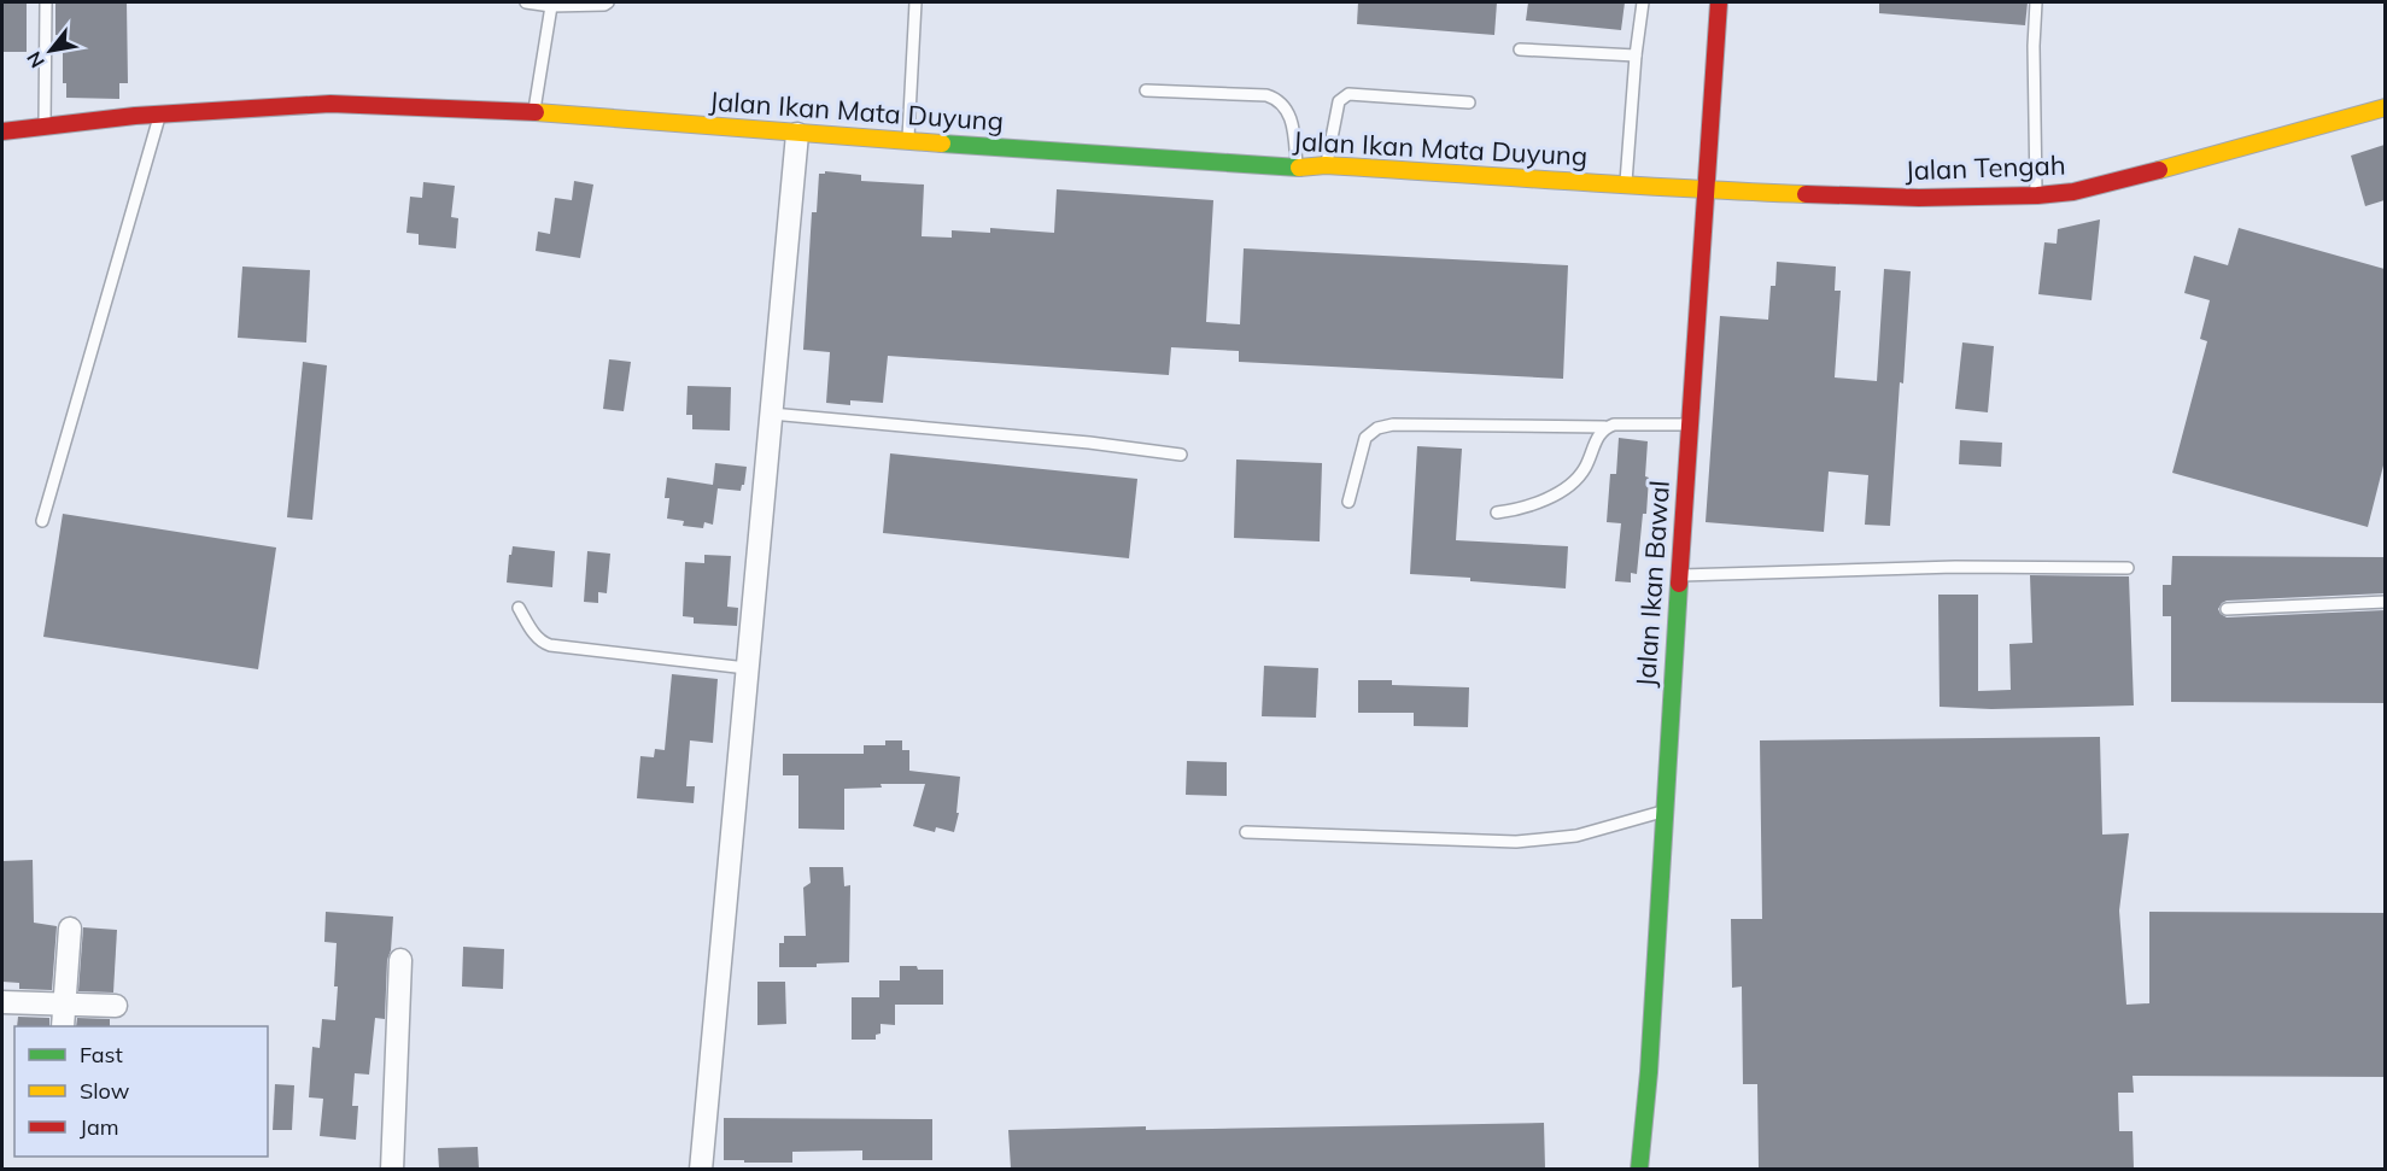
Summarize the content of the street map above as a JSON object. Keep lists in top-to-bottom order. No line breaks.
{"streets":{"street":["Jalan Ikan Mata Duyung","Jalan Tengah","Jalan Ikan Bawal"]},"crossings":[["Jalan Ikan Mata Duyung","Jalan Tengah"],["Jalan Ikan Mata Duyung","Jalan Ikan Bawal"],["Jalan Tengah","Jalan Ikan Bawal"]],"legend":["Fast","Slow","Jam"],"north":"bottom left"}
